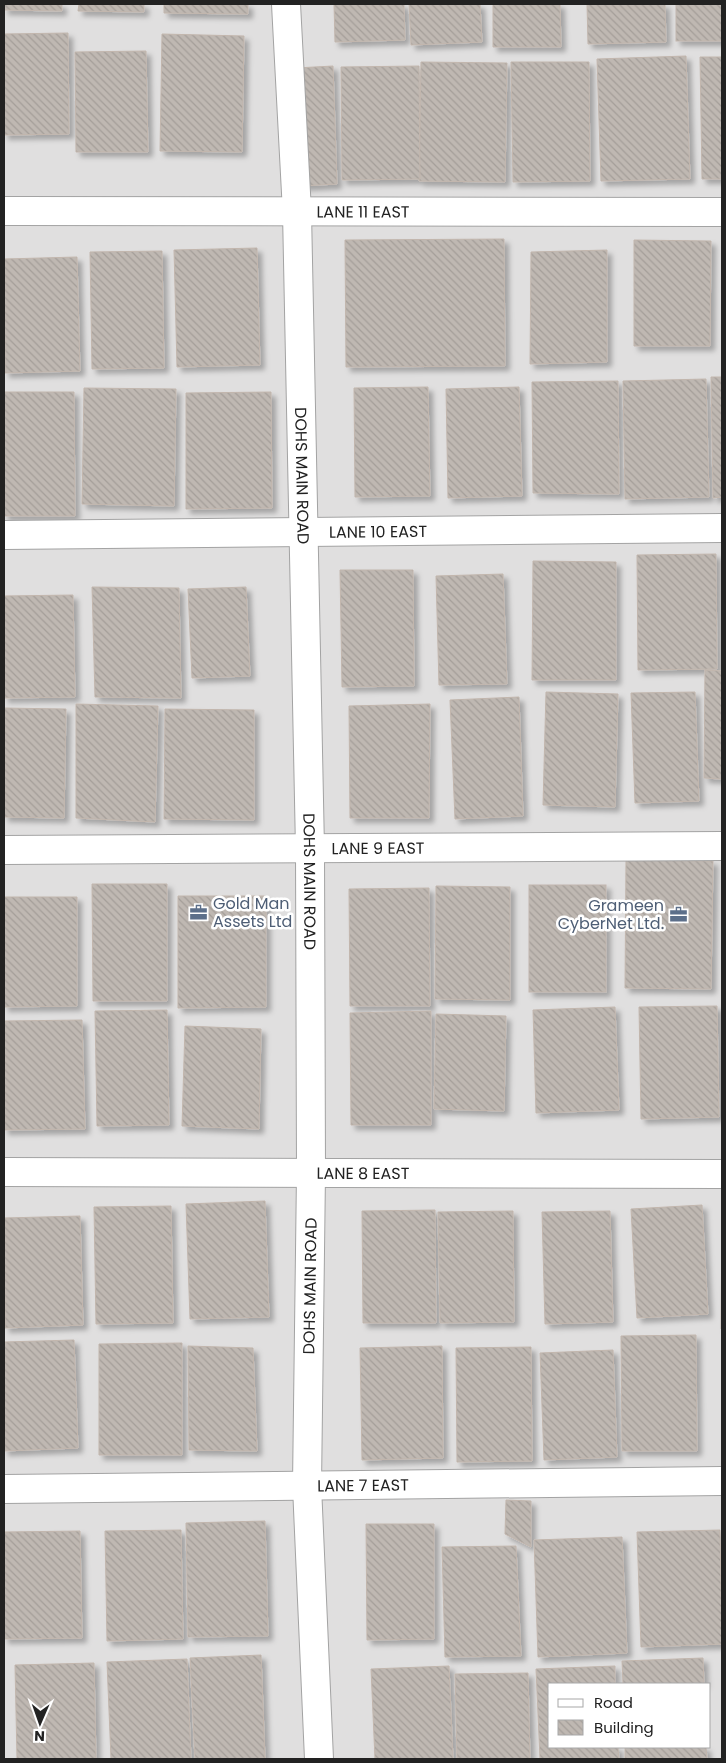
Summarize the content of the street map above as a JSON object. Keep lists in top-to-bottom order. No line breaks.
{"streets":{"street":["LANE 11 EAST","DOHS MAIN ROAD","LANE 10 EAST","LANE 9 EAST","LANE 8 EAST","LANE 7 EAST"]},"crossings":[["LANE 11 EAST","DOHS MAIN ROAD"],["DOHS MAIN ROAD","LANE 10 EAST"],["DOHS MAIN ROAD","LANE 9 EAST"],["DOHS MAIN ROAD","LANE 8 EAST"],["DOHS MAIN ROAD","LANE 7 EAST"]],"places":{"office":["Gold Man Assets Ltd","Grameen CyberNet Ltd."]},"legend":["Road","Building"],"north":"bottom"}
